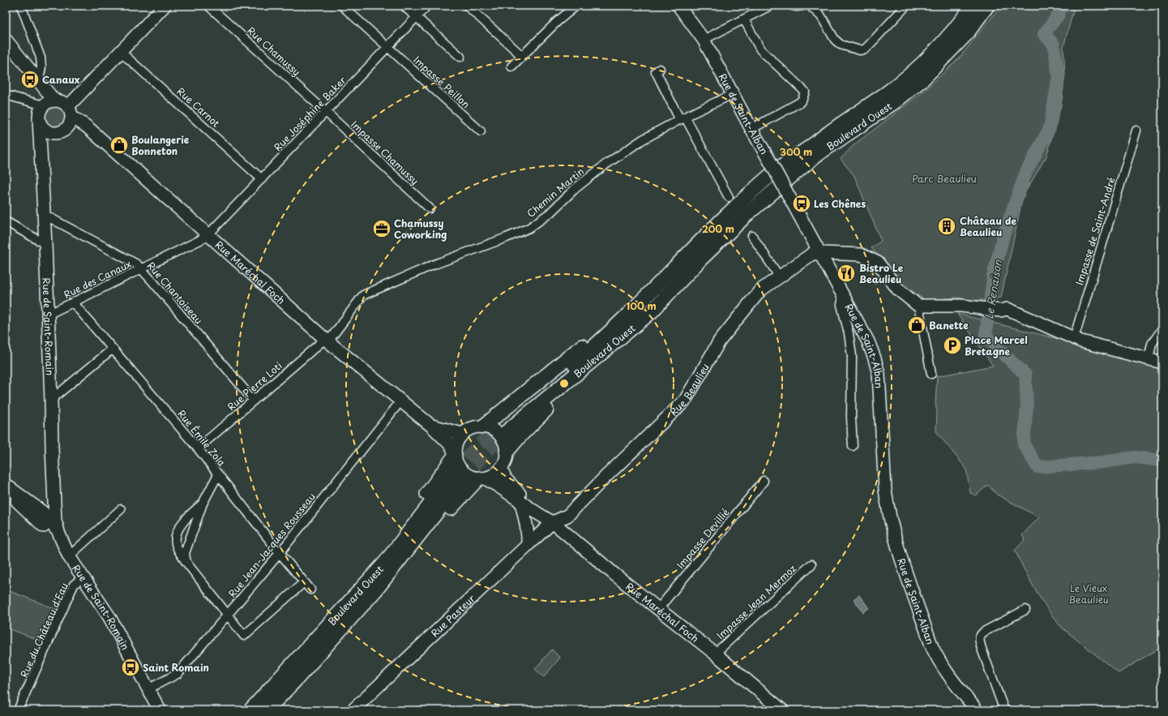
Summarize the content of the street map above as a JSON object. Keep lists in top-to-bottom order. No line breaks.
{"streets":{"main road":["Boulevard Ouest"],"street":["Rue Chamussy","Impasse Peillon","Rue Carnot","Rue Joséphine Baker","Rue de Saint-Alban","Impasse Chamussy","Chemin Martin","Impasse de Saint-André","Rue Maréchal Foch","Rue des Canaux","Rue Chantoiseau","Rue de Saint-Romain","Rue Pierre Loti","Rue Beaulieu","Rue Émile Zola","Impasse Devillié","Rue Jean-Jacques Rousseau","Impasse Jean Mermoz","Rue Pasteur","Rue du Château d'Eau"]},"crossings":[["Rue Chamussy","Rue Joséphine Baker"],["Rue Chamussy","Impasse Chamussy"],["Impasse Peillon","Rue Joséphine Baker"],["Rue Carnot","Rue Joséphine Baker"],["Rue Joséphine Baker","Impasse Chamussy"],["Rue Joséphine Baker","Rue Maréchal Foch"],["Rue Joséphine Baker","Rue des Canaux"],["Rue de Saint-Alban","Chemin Martin"],["Rue de Saint-Alban","Rue Beaulieu"],["Chemin Martin","Rue Maréchal Foch"],["Chemin Martin","Rue Pierre Loti"],["Rue Maréchal Foch","Rue des Canaux"],["Rue Maréchal Foch","Rue de Saint-Romain"],["Rue Maréchal Foch","Rue Pierre Loti"],["Rue Maréchal Foch","Rue Beaulieu"],["Rue Maréchal Foch","Impasse Devillié"],["Rue Maréchal Foch","Rue Jean-Jacques Rousseau"],["Rue Maréchal Foch","Impasse Jean Mermoz"],["Rue Maréchal Foch","Rue Pasteur"],["Rue des Canaux","Rue Chantoiseau"],["Rue des Canaux","Rue de Saint-Romain"],["Rue des Canaux","Rue Émile Zola"],["Rue Chantoiseau","Rue de Saint-Romain"],["Rue Chantoiseau","Rue Pierre Loti"],["Rue de Saint-Romain","Rue Jean-Jacques Rousseau"],["Rue de Saint-Romain","Rue du Château d'Eau"],["Rue Pierre Loti","Rue Émile Zola"],["Rue Beaulieu","Rue Pasteur"],["Rue Émile Zola","Rue Jean-Jacques Rousseau"]],"water":["Le Renaison"],"parks":["Parc Beaulieu","Le Vieux Beaulieu"],"places":{"bus stop":["Canaux","Les Chênes","Saint Romain"],"shop":["Boulangerie Bonneton","Banette"],"building":["Château de Beaulieu"],"office":["Chamussy Coworking"],"restaurant":["Bistro Le Beaulieu"],"parking":["Place Marcel Bretagne"]},"rings":["300 m","200 m","100 m"]}
